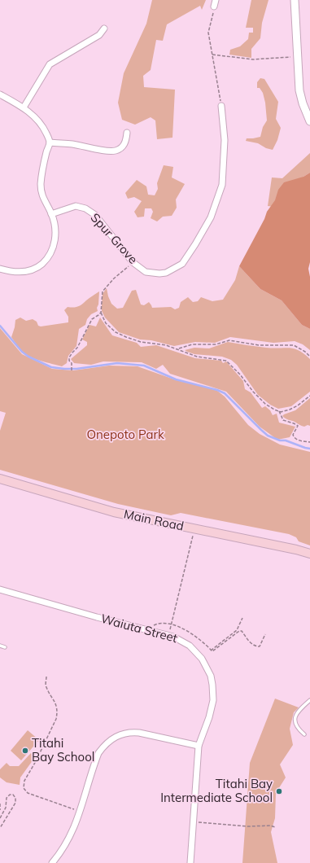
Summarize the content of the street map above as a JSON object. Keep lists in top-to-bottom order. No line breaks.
{"streets":{"main road":["Main Road"],"street":["Spur Grove","Waiuta Street"]},"parks":["Onepoto Park"],"places":["Titahi Bay School","Titahi Bay Intermediate School"]}
